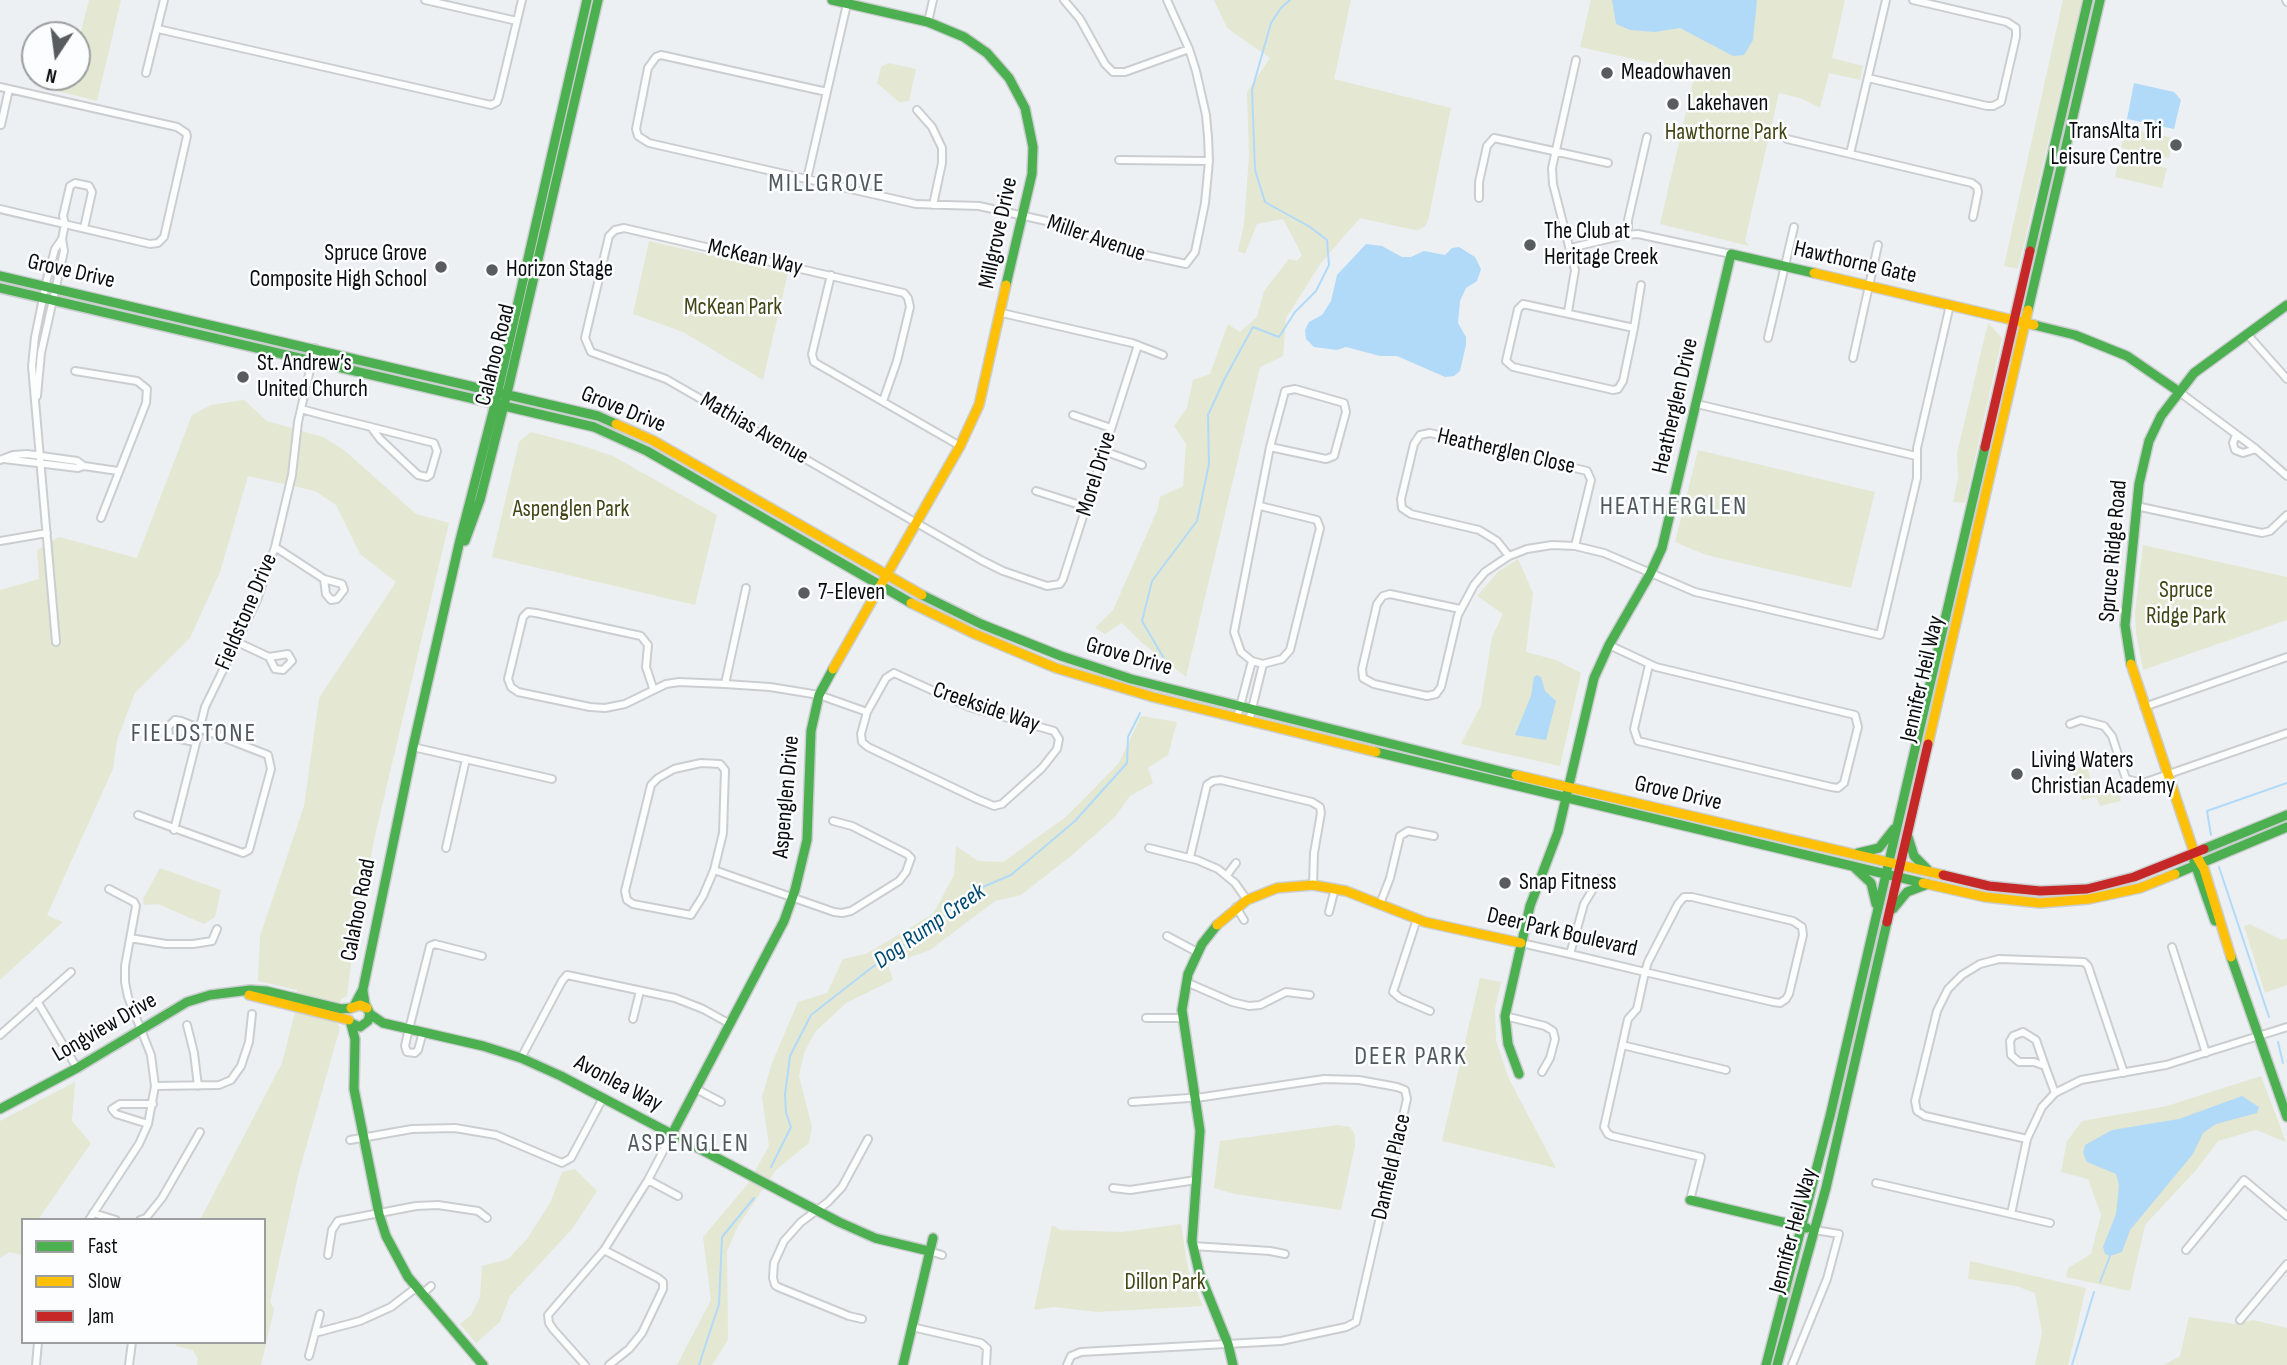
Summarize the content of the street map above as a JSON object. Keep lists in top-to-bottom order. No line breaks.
{"streets":{"main road":["Millgrove Drive","Hawthorne Gate","Grove Drive","Calahoo Road","Heatherglen Drive","Spruce Ridge Road","Jennifer Heil Way","Aspenglen Drive","Deer Park Boulevard","Longview Drive","Avonlea Way"],"street":["Miller Avenue","McKean Way","Mathias Avenue","Heatherglen Close","Morel Drive","Fieldstone Drive","Creekside Way","Danfield Place"]},"crossings":[["Millgrove Drive","Miller Avenue"],["Millgrove Drive","Grove Drive"],["Millgrove Drive","Mathias Avenue"],["Millgrove Drive","Morel Drive"],["Millgrove Drive","Aspenglen Drive"],["McKean Way","Mathias Avenue"],["Hawthorne Gate","Heatherglen Drive"],["Hawthorne Gate","Spruce Ridge Road"],["Hawthorne Gate","Jennifer Heil Way"],["Grove Drive","Calahoo Road"],["Grove Drive","Heatherglen Drive"],["Grove Drive","Spruce Ridge Road"],["Grove Drive","Fieldstone Drive"],["Grove Drive","Jennifer Heil Way"],["Grove Drive","Aspenglen Drive"],["Calahoo Road","Longview Drive"],["Calahoo Road","Avonlea Way"],["Heatherglen Drive","Deer Park Boulevard"],["Mathias Avenue","Morel Drive"],["Aspenglen Drive","Avonlea Way"],["Deer Park Boulevard","Danfield Place"],["Longview Drive","Avonlea Way"]],"districts":["MILLGROVE","HEATHERGLEN","FIELDSTONE","DEER PARK","ASPENGLEN"],"water":["Dog Rump Creek"],"parks":["Hawthorne Park","McKean Park","Aspenglen Park","Spruce Ridge Park","Dillon Park"],"places":["Meadowhaven","Lakehaven","TransAlta Tri Leisure Centre","The Club at Heritage Creek","Spruce Grove Composite High School","Horizon Stage","St. Andrew’s United Church","7-Eleven","Living Waters Christian Academy","Snap Fitness"],"legend":["Fast","Slow","Jam"],"north":"bottom"}
